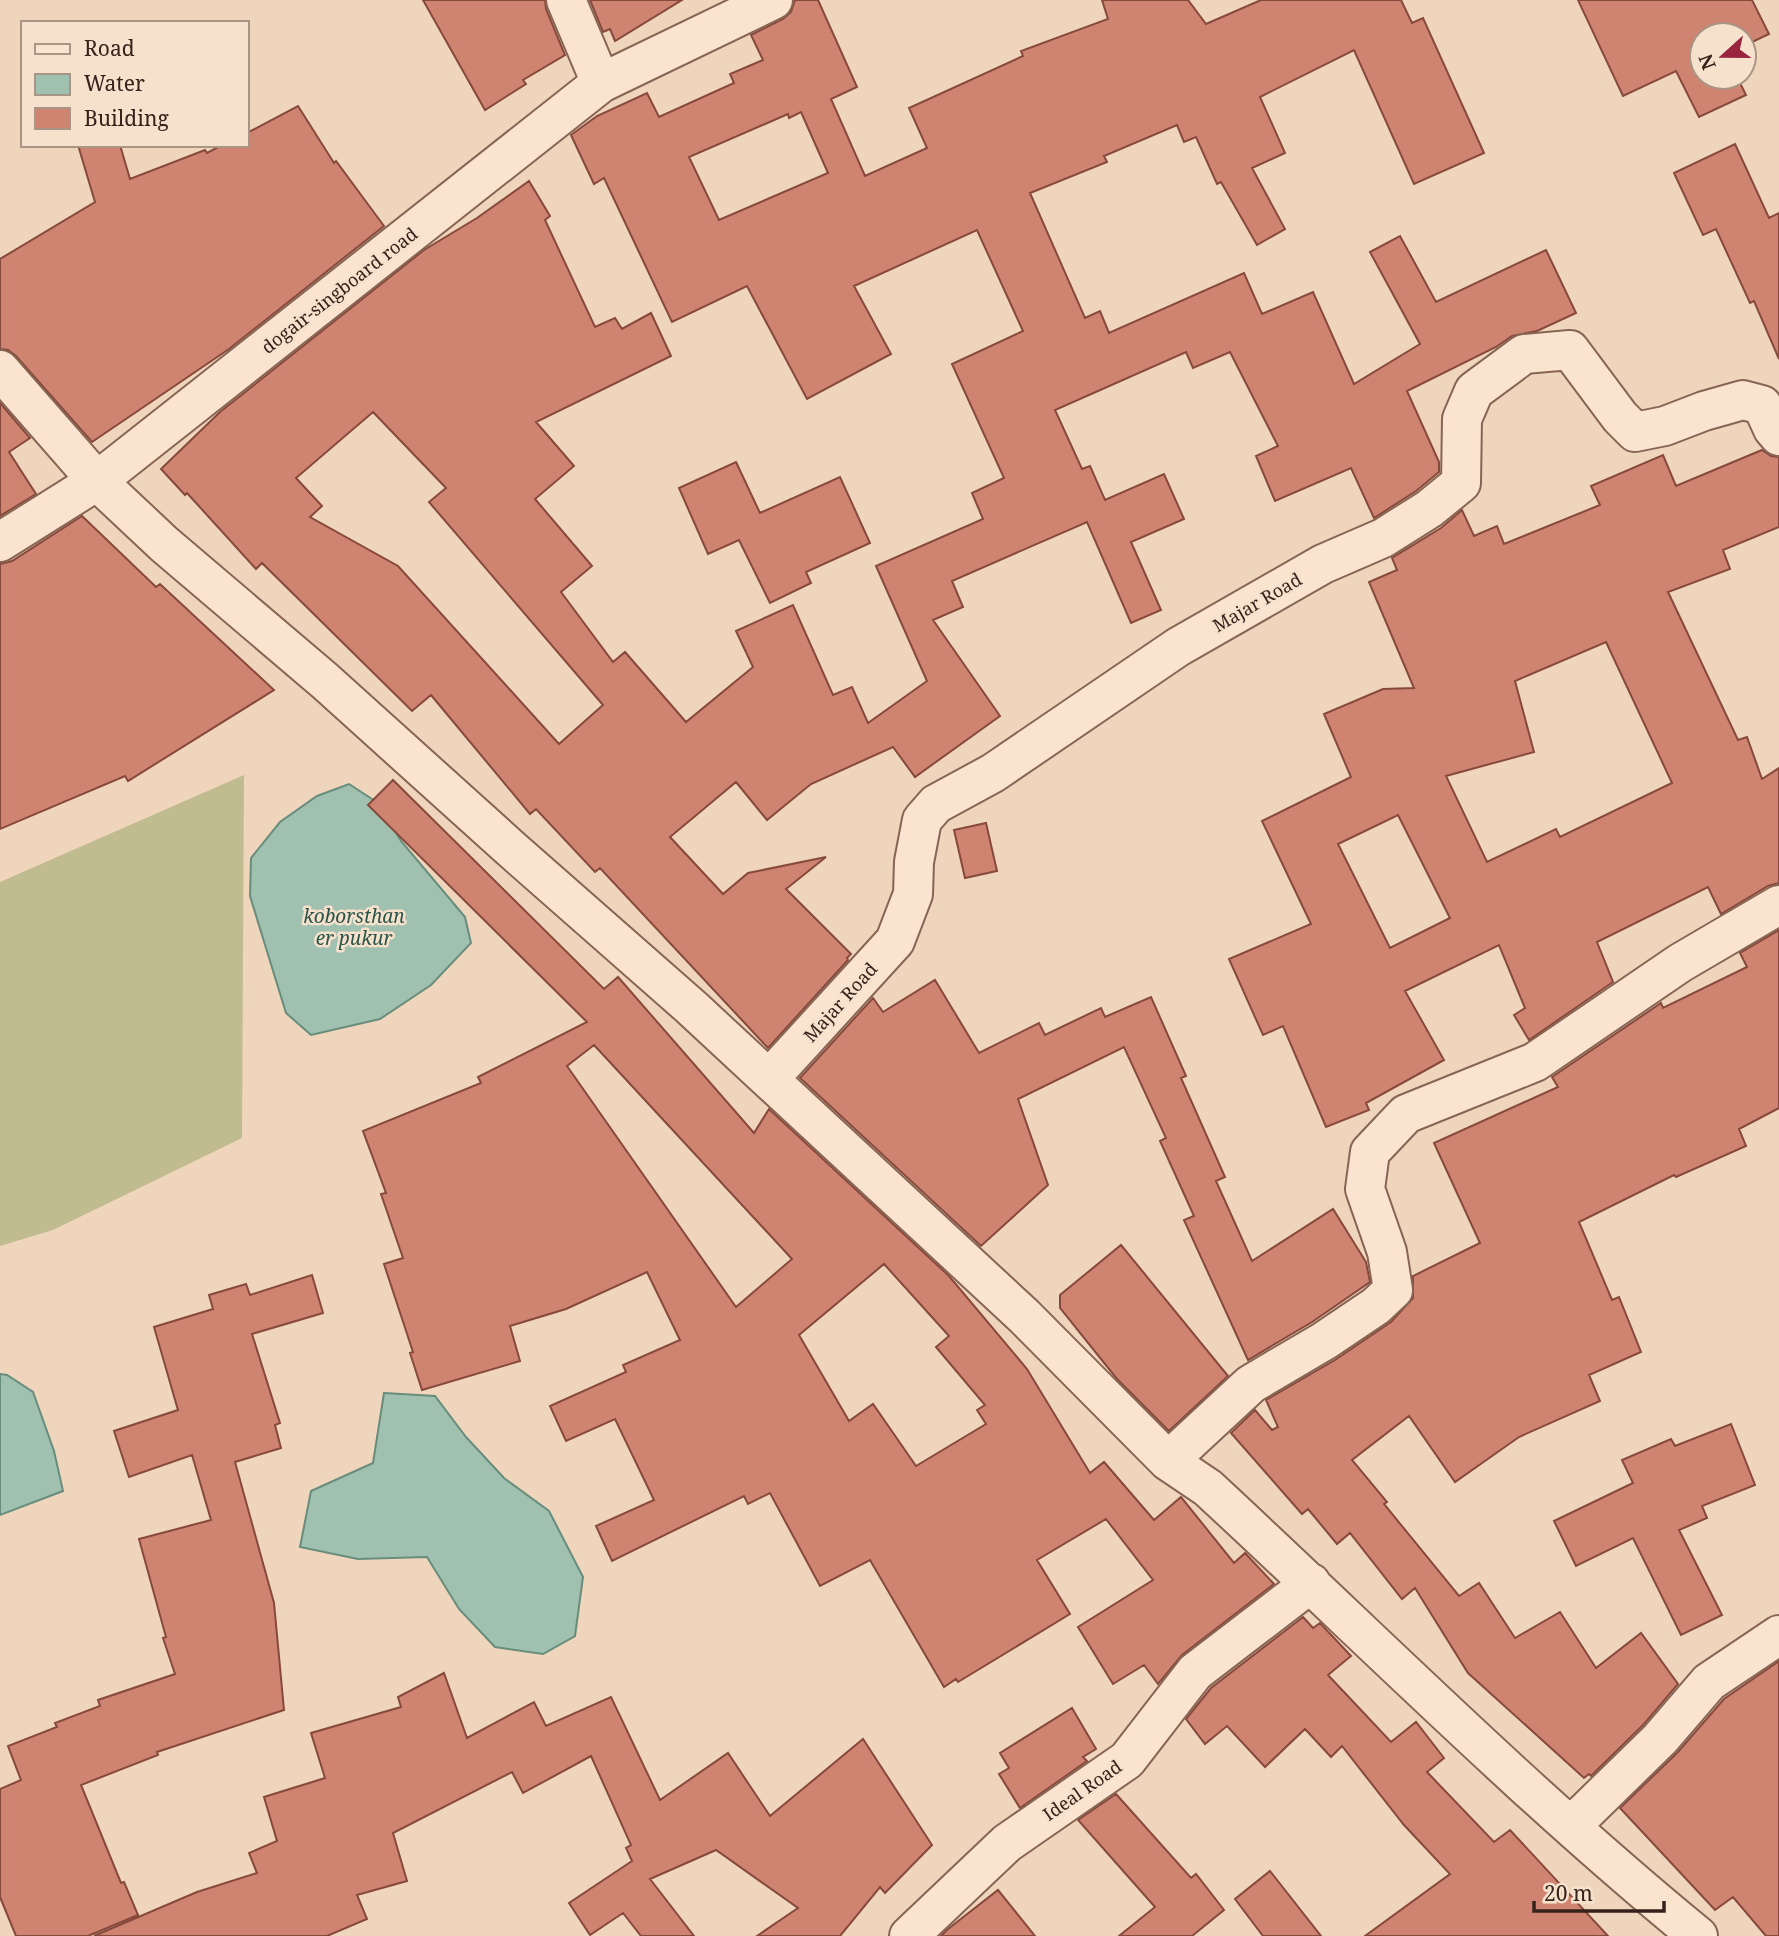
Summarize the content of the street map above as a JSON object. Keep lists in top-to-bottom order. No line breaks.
{"streets":{"street":["dogair-singboard road","Majar Road","Ideal Road"]},"water":["koborsthan er pukur"],"legend":["Road","Water","Building"],"scale_bar":"20 m","north":"left"}
